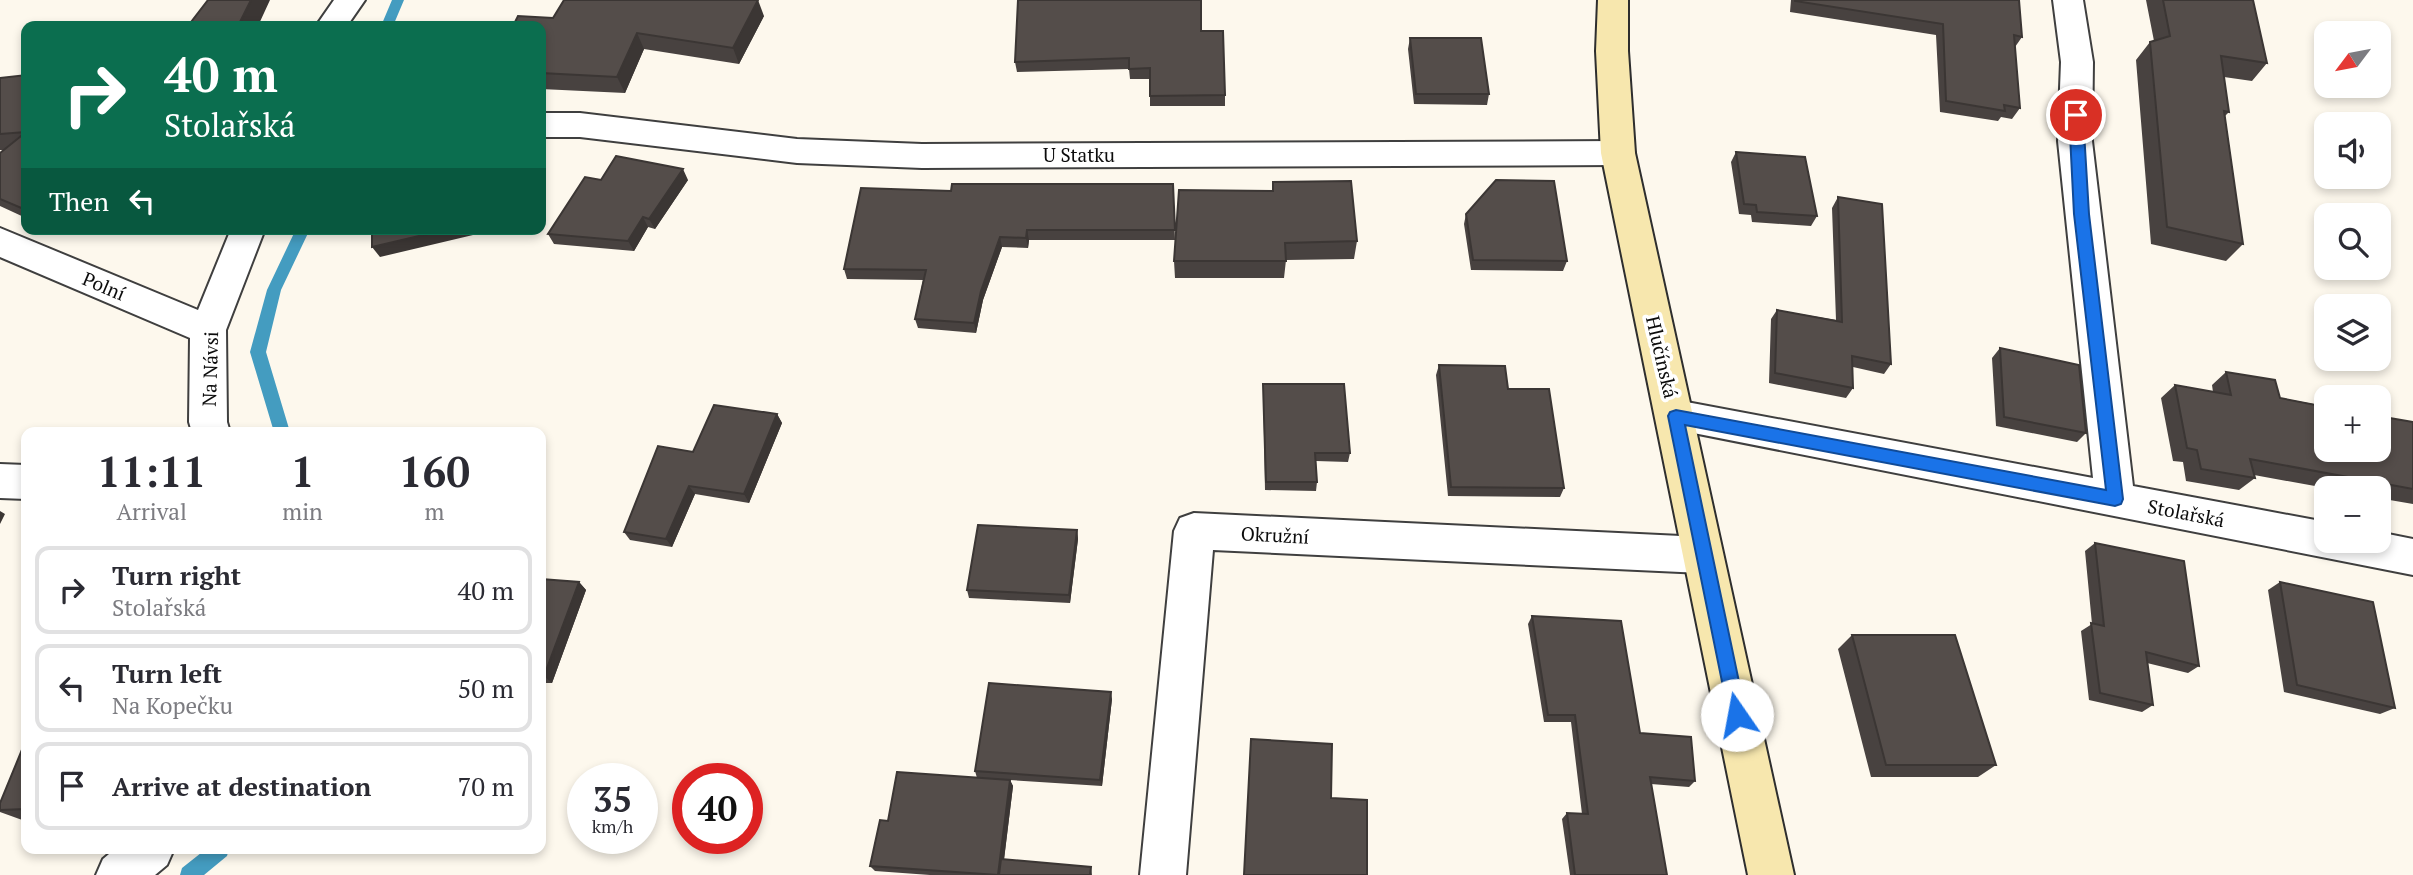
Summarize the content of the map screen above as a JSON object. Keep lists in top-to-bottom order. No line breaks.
{"streets":{"street":["U Statku","Polní","Hlučínská","Na Návsi","Stolařská","Okružní"]},"crossings":[["U Statku","Hlučínská"],["Polní","Na Návsi"],["Hlučínská","Stolařská"],["Hlučínská","Okružní"]],"north":"bottom left","page":{"map_buttons":["+","−"],"turn":["40 m","Stolařská"],"then":"Then","eta":["11:11","Arrival","1","min","160","m"],"list":[{"name":"Turn right","note":"Stolařská","value":"40 m"},{"name":"Turn left","note":"Na Kopečku","value":"50 m"},{"name":"Arrive at destination","value":"70 m"}],"speed":"35 km/h","limit":"40"}}
